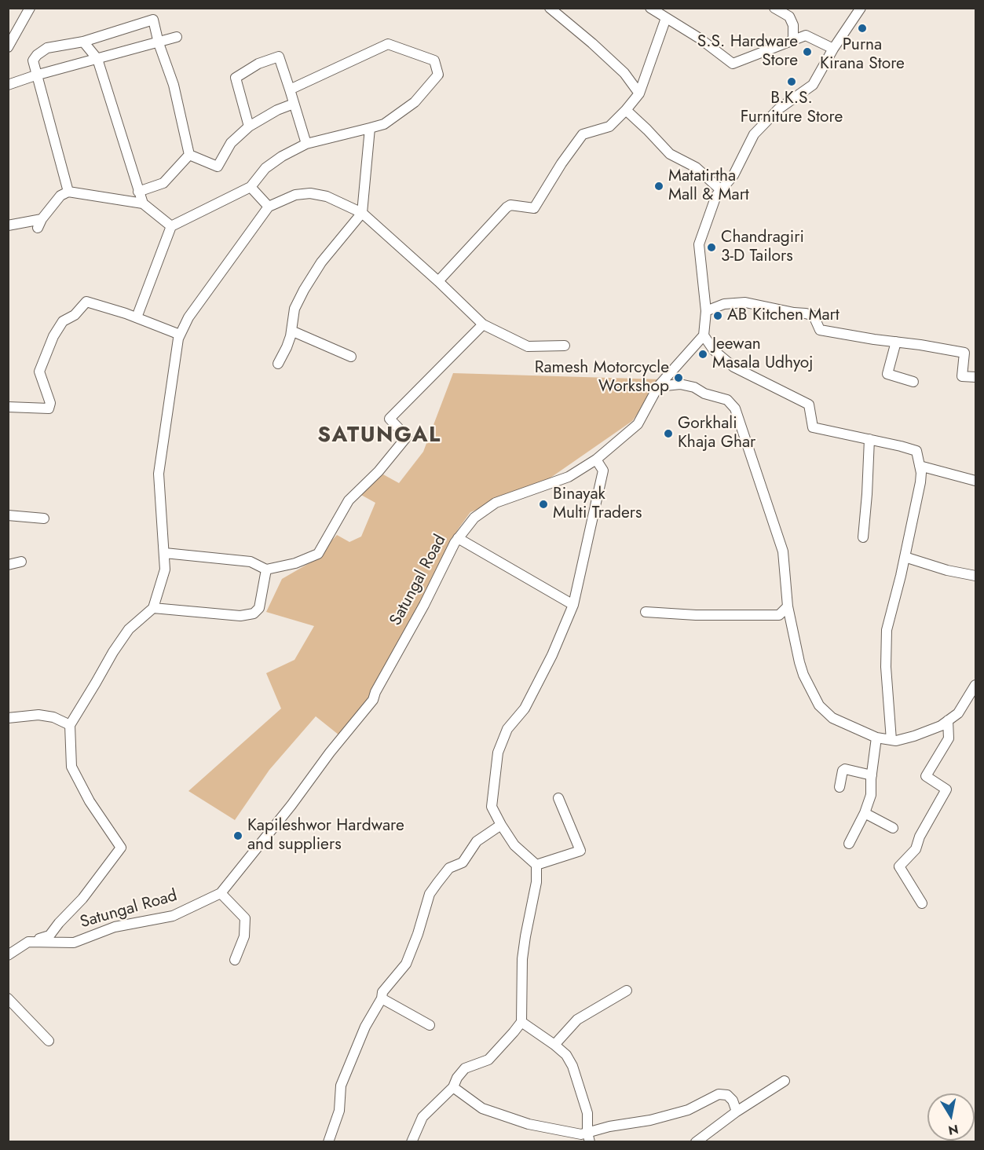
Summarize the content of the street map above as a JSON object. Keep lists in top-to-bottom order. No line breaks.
{"streets":{"street":["Satungal Road"]},"districts":["SATUNGAL"],"places":["Purna Kirana Store","S.S. Hardware Store","B.K.S. Furniture Store","Matatirtha Mall & Mart","Chandragiri 3-D Tailors","AB Kitchen Mart","Jeewan Masala Udhyoj","Ramesh Motorcycle Workshop","Gorkhali Khaja Ghar","Binayak Multi Traders","Kapileshwor Hardware and suppliers"],"north":"bottom"}
